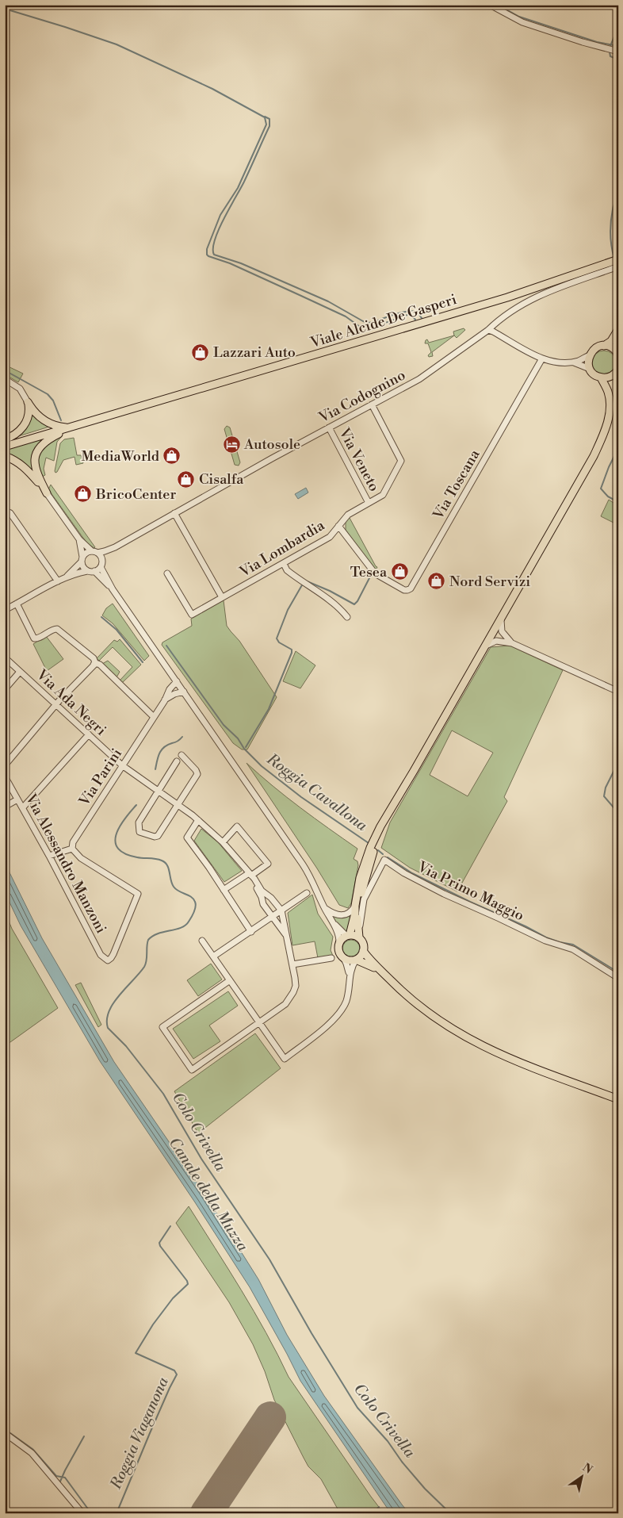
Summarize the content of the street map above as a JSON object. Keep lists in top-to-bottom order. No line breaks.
{"streets":{"main road":["Viale Alcide De Gasperi"],"street":["Via Codognino","Via Veneto","Via Toscana","Via Lombardia","Via Ada Negri","Via Parini","Via Alessandro Manzoni","Via Primo Maggio"]},"crossings":[["Viale Alcide De Gasperi","Via Codognino"],["Via Codognino","Via Veneto"],["Via Codognino","Via Lombardia"],["Via Veneto","Via Lombardia"],["Via Toscana","Via Lombardia"],["Via Ada Negri","Via Parini"],["Via Parini","Via Alessandro Manzoni"]],"water":["Roggia Cavallona","Colo Crivella","Canale della Muzza","Roggia Viaganona"],"places":{"shop":["Lazzari Auto","MediaWorld","Cisalfa","BricoCenter","Tesea","Nord Servizi"],"hotel":["Autosole"]},"north":"top right"}
